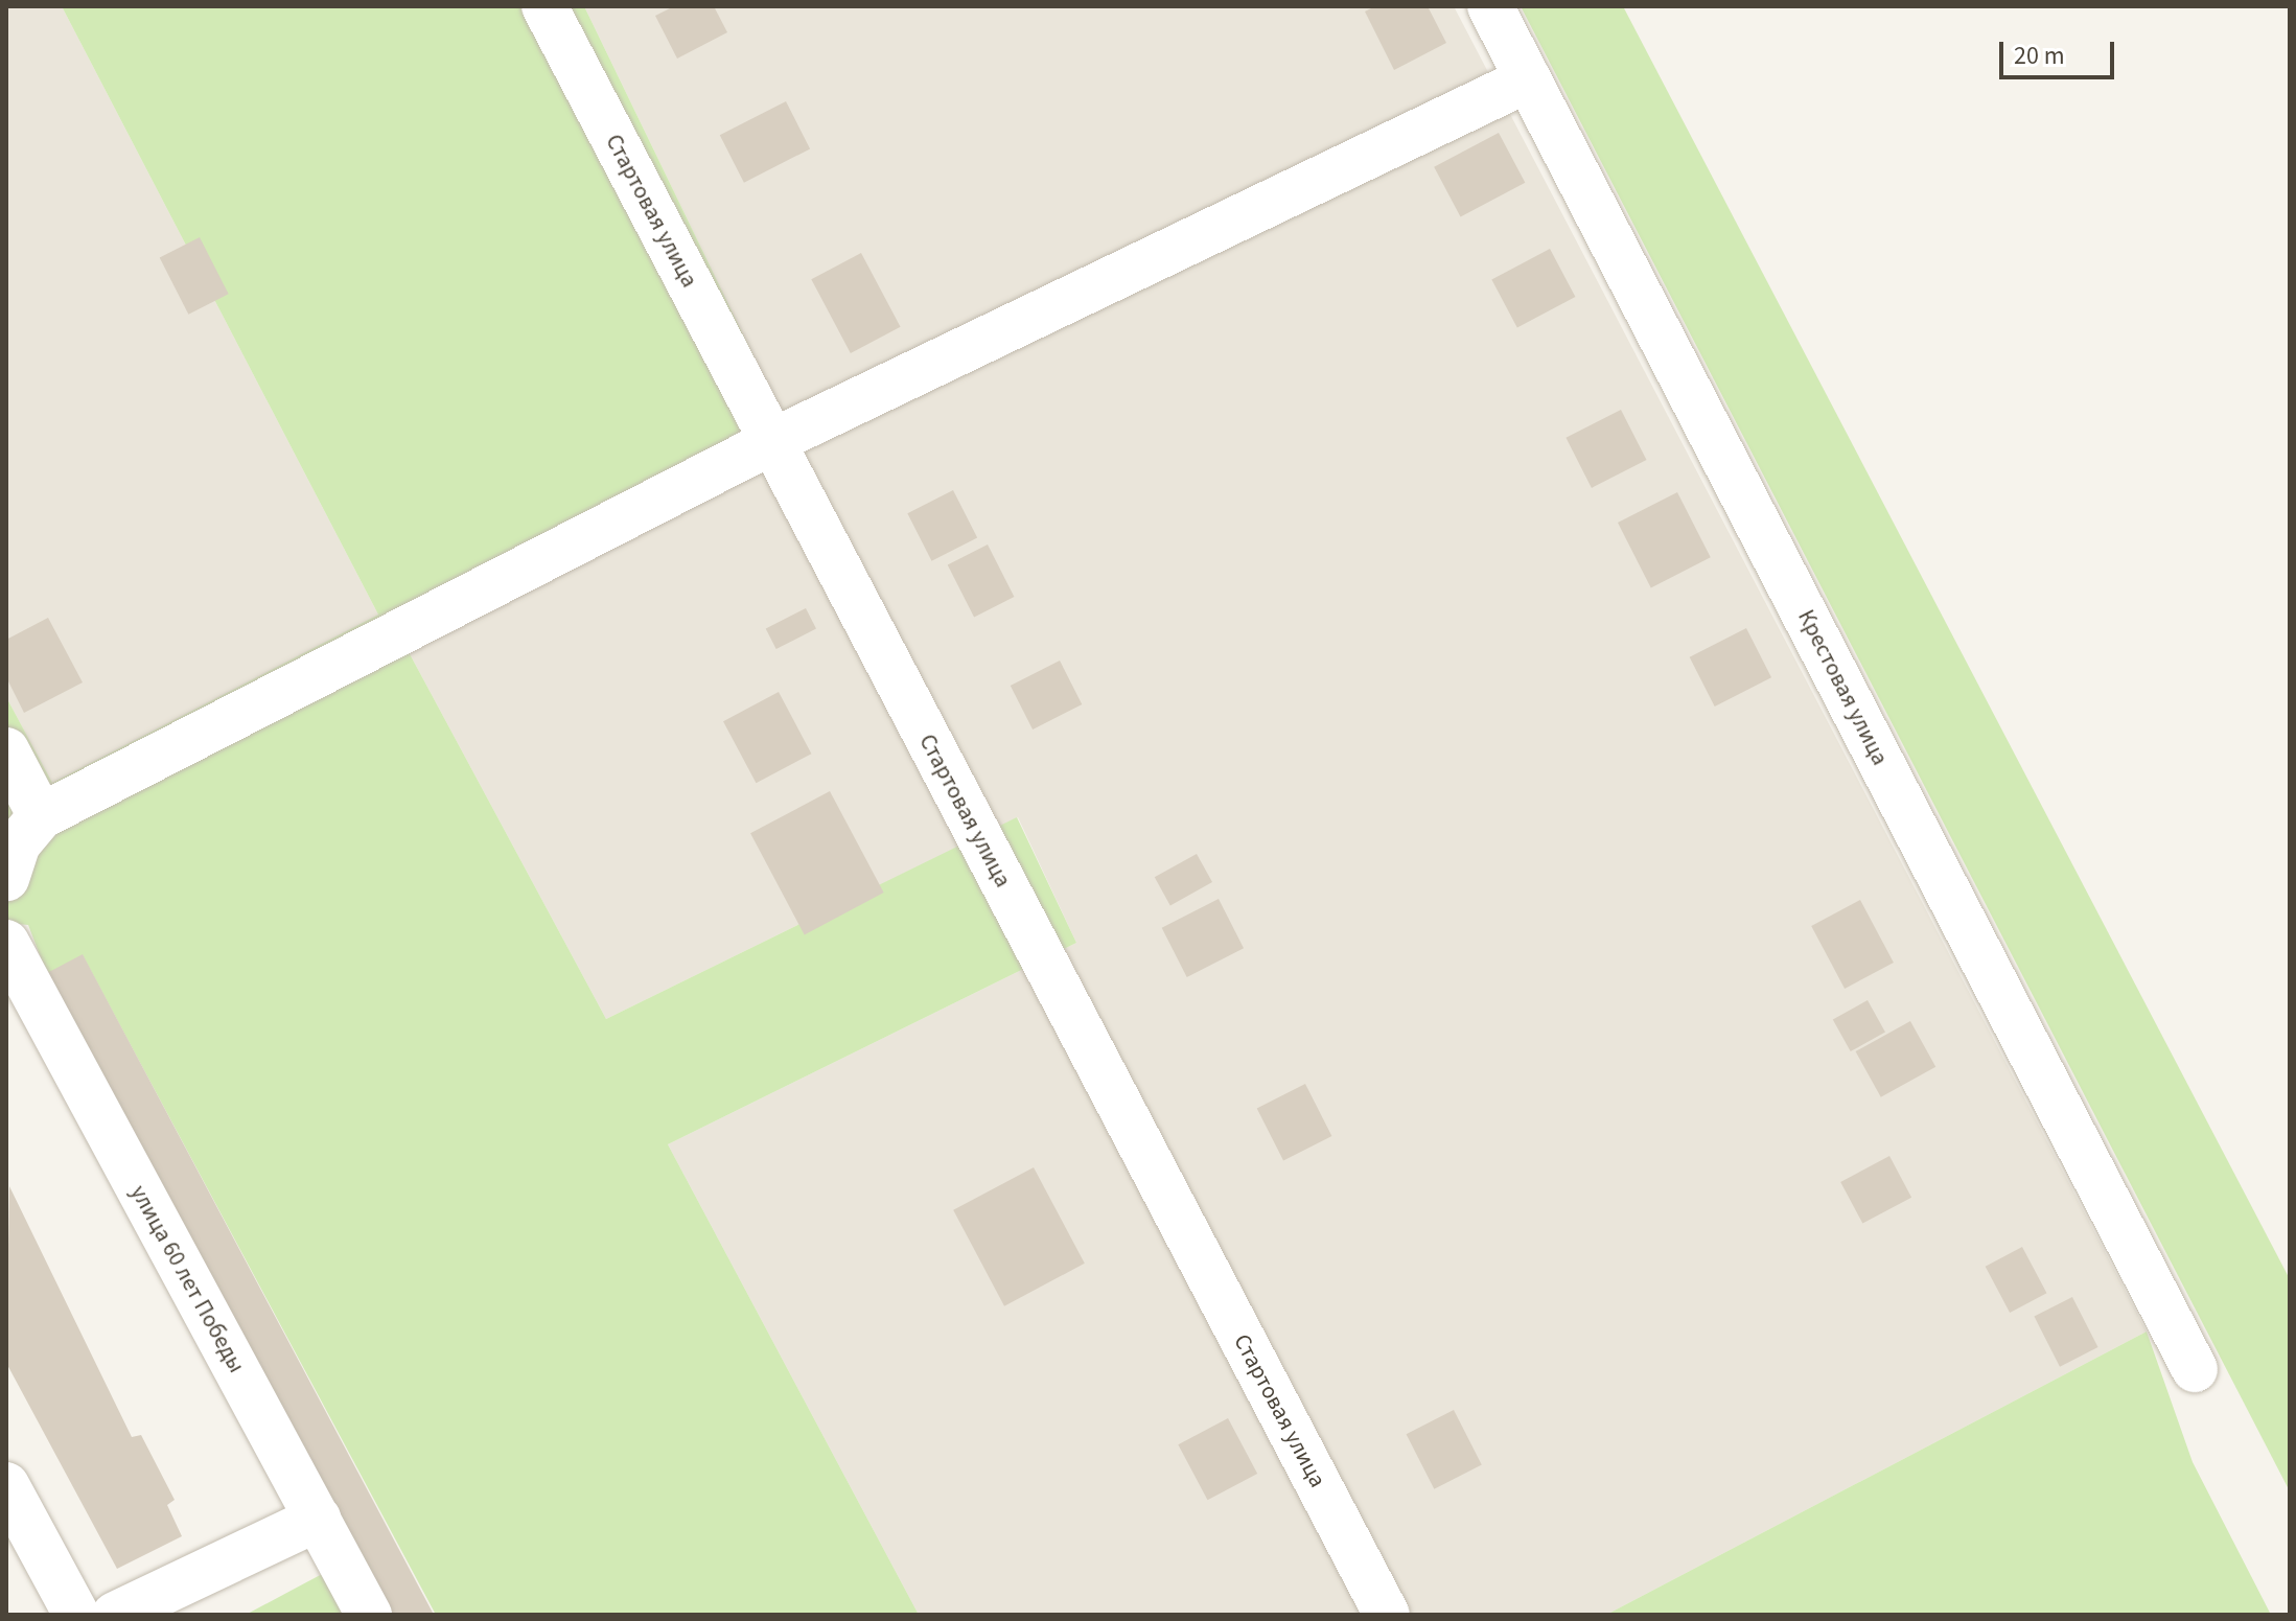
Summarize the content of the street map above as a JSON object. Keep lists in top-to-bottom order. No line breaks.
{"streets":{"street":["Стартовая улица","Крестовая улица","улица 60 лет Победы"]},"scale_bar":"20 m"}
